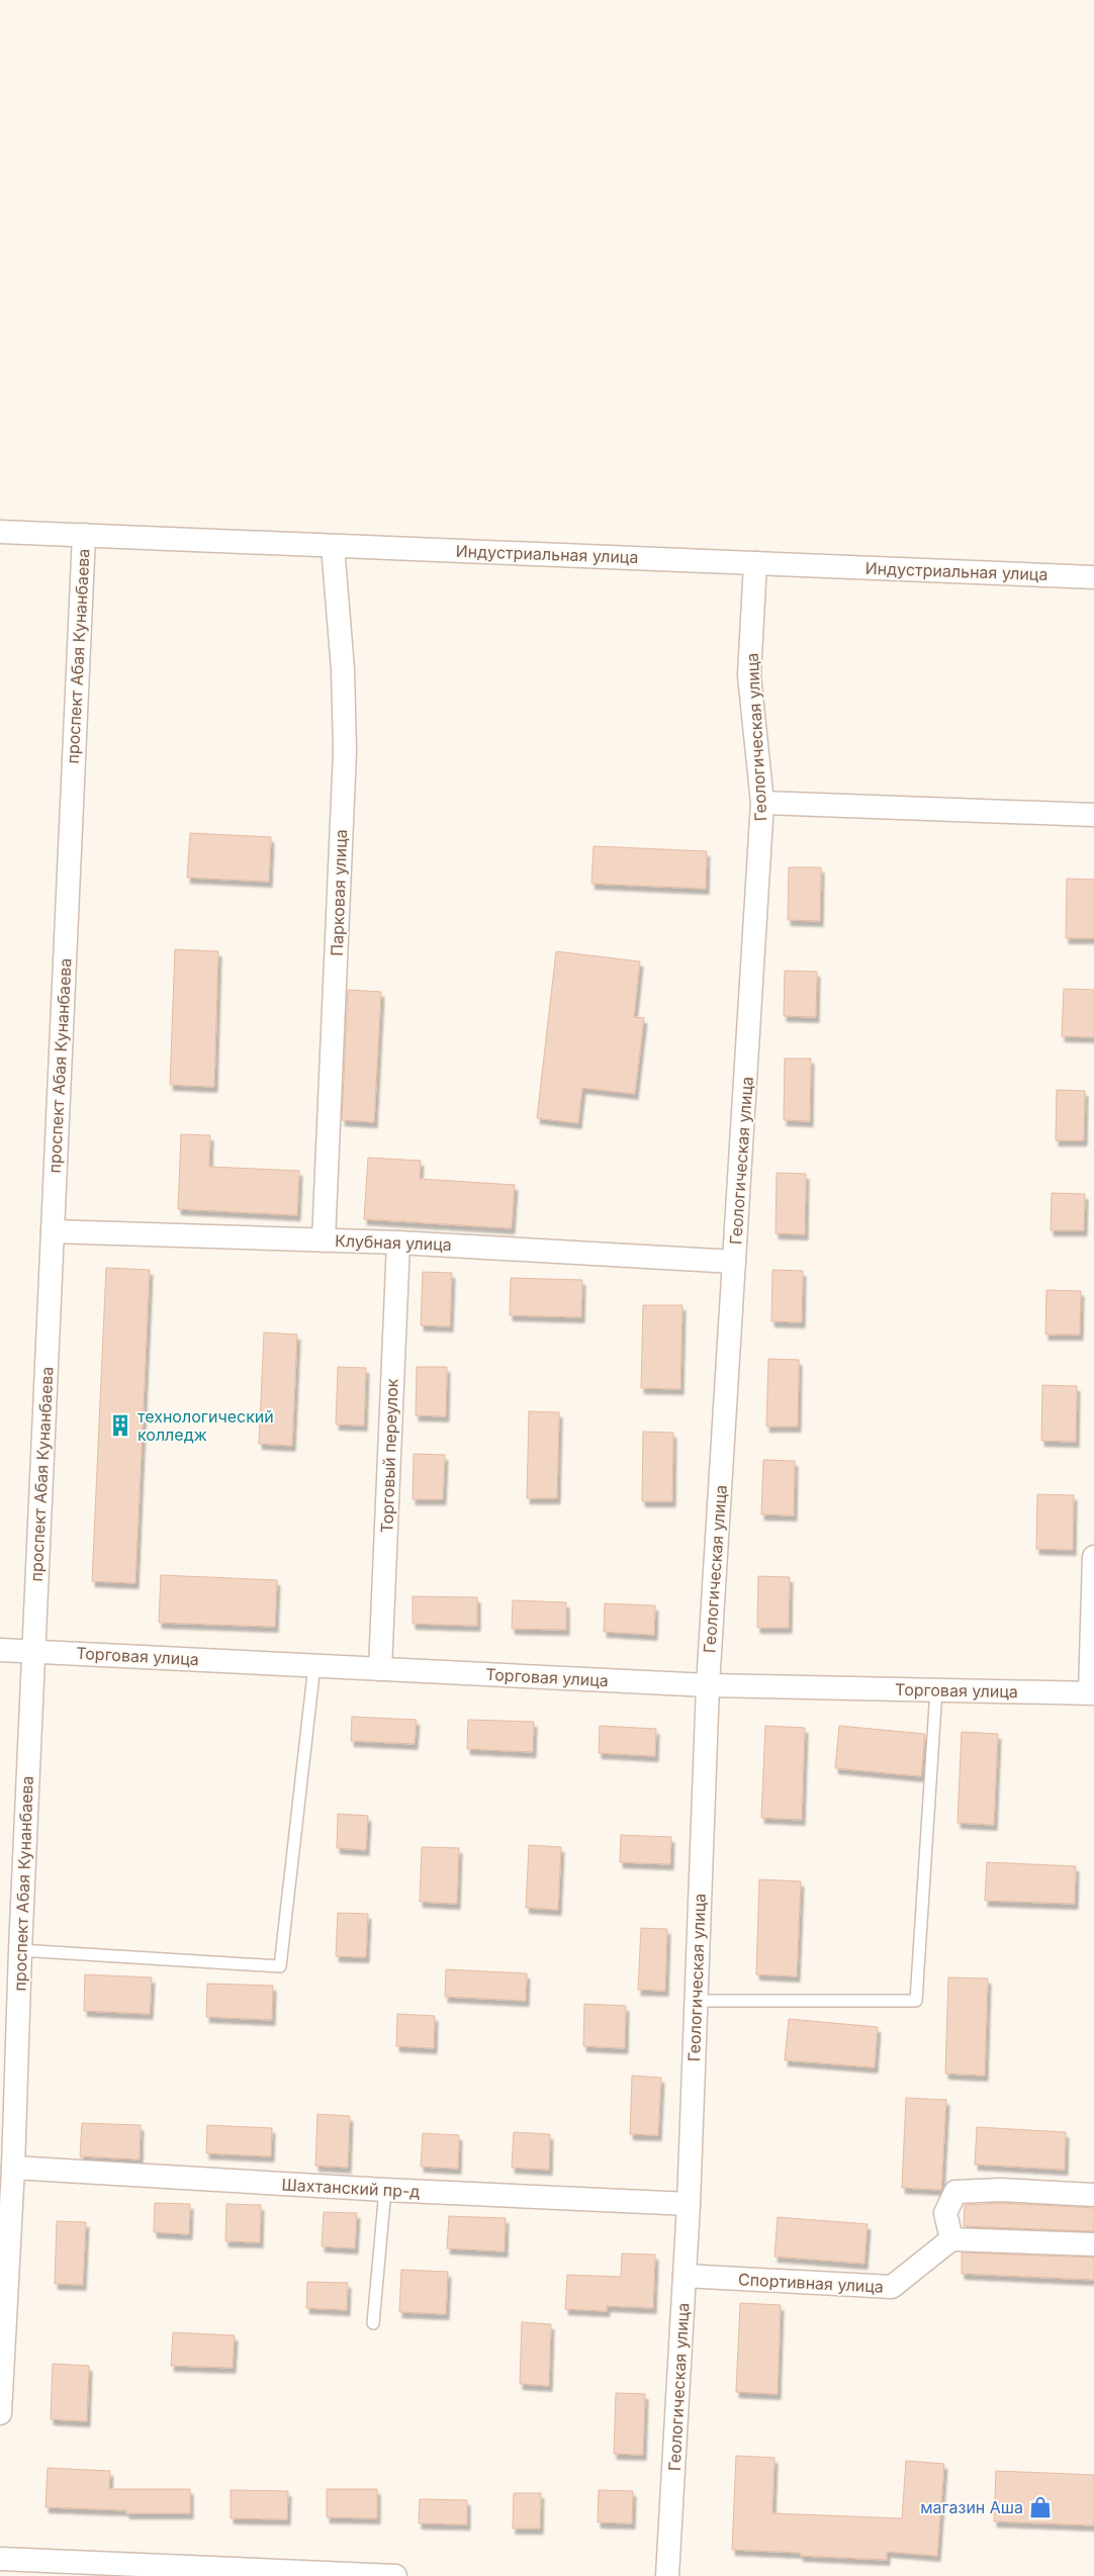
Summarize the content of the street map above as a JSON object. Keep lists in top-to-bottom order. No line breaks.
{"streets":{"street":["Индустриальная улица","проспект Абая Кунанбаева","Геологическая улица","Парковая улица","Клубная улица","Торговый переулок","Торговая улица","Шахтанский пр-д","Спортивная улица"]},"crossings":[["Индустриальная улица","проспект Абая Кунанбаева"],["Индустриальная улица","Геологическая улица"],["Индустриальная улица","Парковая улица"],["проспект Абая Кунанбаева","Клубная улица"],["проспект Абая Кунанбаева","Торговая улица"],["проспект Абая Кунанбаева","Шахтанский пр-д"],["Геологическая улица","Клубная улица"],["Геологическая улица","Торговая улица"],["Геологическая улица","Шахтанский пр-д"],["Геологическая улица","Спортивная улица"],["Парковая улица","Клубная улица"],["Клубная улица","Торговый переулок"],["Торговый переулок","Торговая улица"]],"places":{"building":["технологический колледж"],"shop":["магазин Аша"]}}
